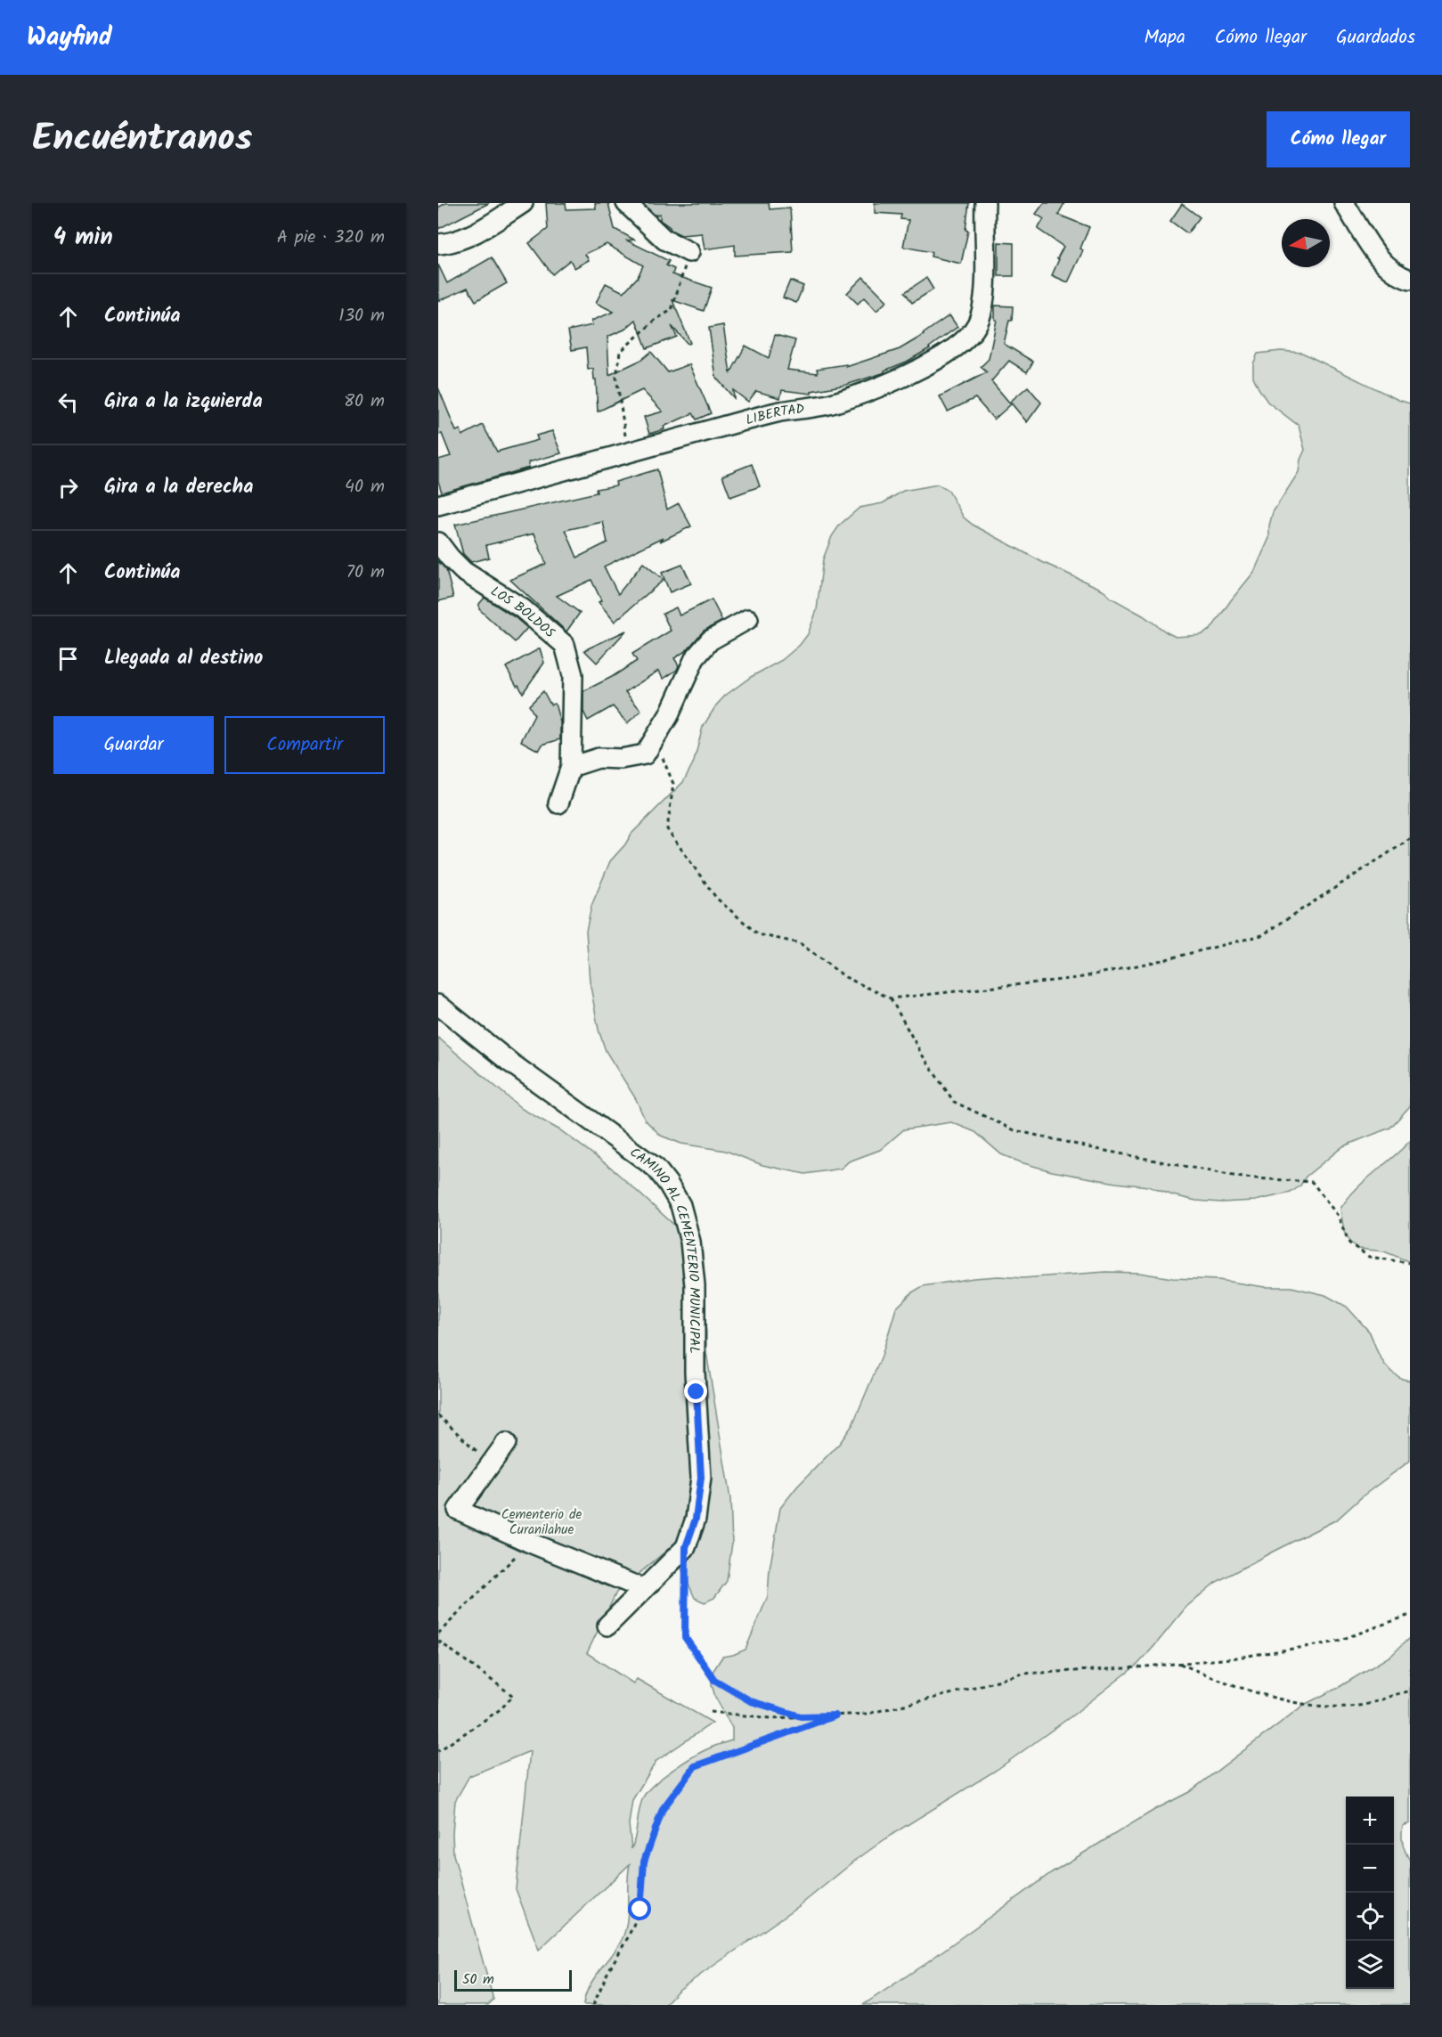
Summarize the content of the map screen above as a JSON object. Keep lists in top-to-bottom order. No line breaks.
{"streets":{"street":["LIBERTAD","LOS BOLDOS","CAMINO AL CEMENTERIO MUNICIPAL"]},"parks":["Cementerio de Curanilahue"],"scale_bar":"50 m","north":"left","page":{"header":"Wayfind","nav":["Mapa","Cómo llegar","Guardados"],"title":"Encuéntranos","buttons":["Cómo llegar",["Guardar","Compartir"]],"heading":["4 min","A pie · 320 m"],"list":[["Continúa","130 m"],["Gira a la izquierda","80 m"],["Gira a la derecha","40 m"],["Continúa","70 m"],"Llegada al destino"],"map_buttons":["+","−"],"scale":"50 m"}}
